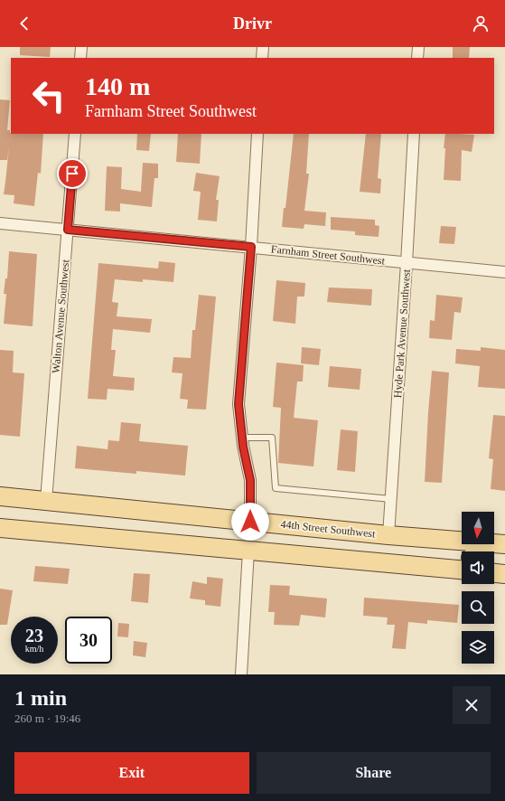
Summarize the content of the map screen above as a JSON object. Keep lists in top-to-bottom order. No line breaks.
{"streets":{"main road":["44th Street Southwest"],"street":["Farnham Street Southwest","Walton Avenue Southwest","Hyde Park Avenue Southwest"]},"crossings":[["Farnham Street Southwest","Walton Avenue Southwest"],["Farnham Street Southwest","Hyde Park Avenue Southwest"],["Walton Avenue Southwest","44th Street Southwest"],["Hyde Park Avenue Southwest","44th Street Southwest"]],"north":"bottom","page":{"header":"Drivr","turn":["140 m","Farnham Street Southwest"],"speed":"23 km/h","limit":"30","heading":["1 min","260 m · 19:46"],"buttons":["Exit","Share"]}}
